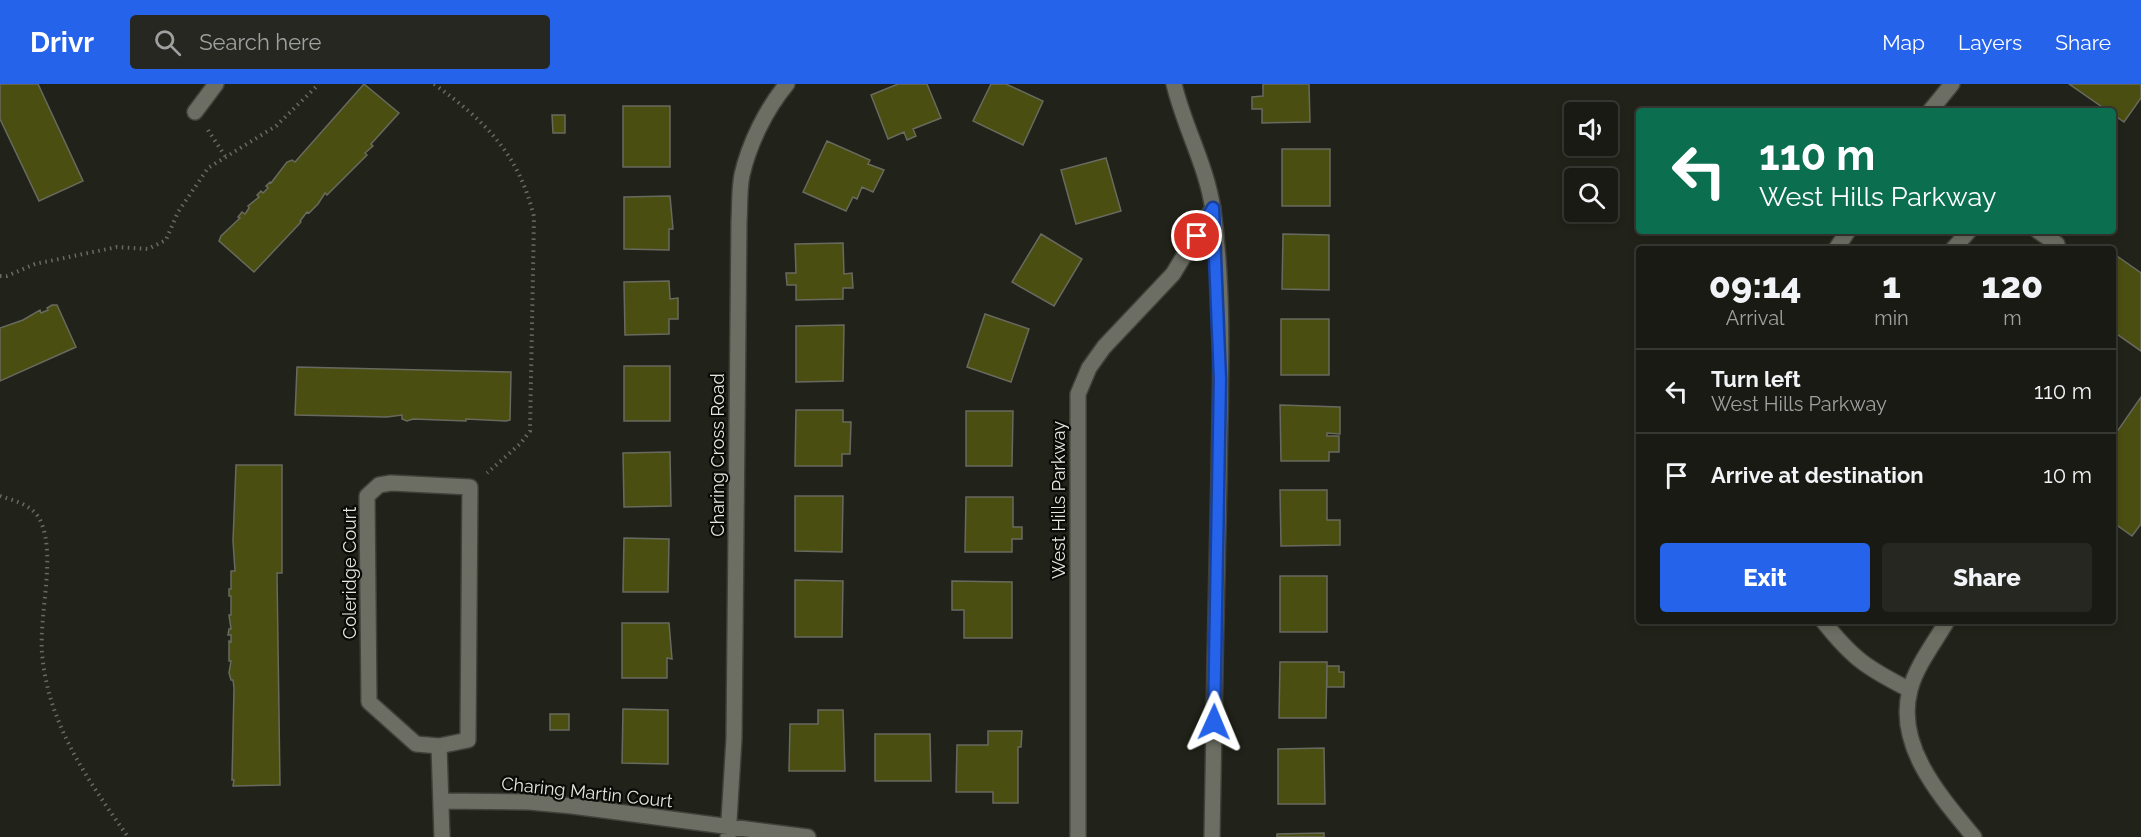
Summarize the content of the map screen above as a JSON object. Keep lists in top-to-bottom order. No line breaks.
{"streets":{"street":["Charing Cross Road","West Hills Parkway","Coleridge Court","Charing Martin Court"]},"crossings":[["Charing Cross Road","Charing Martin Court"]],"page":{"header":"Drivr","search":"Search here","nav":["Map","Layers","Share"],"turn":["110 m","West Hills Parkway"],"eta":["09:14","Arrival","1","min","120","m"],"list":[{"name":"Turn left","note":"West Hills Parkway","value":"110 m"},{"name":"Arrive at destination","value":"10 m"}],"buttons":["Exit","Share"]}}
